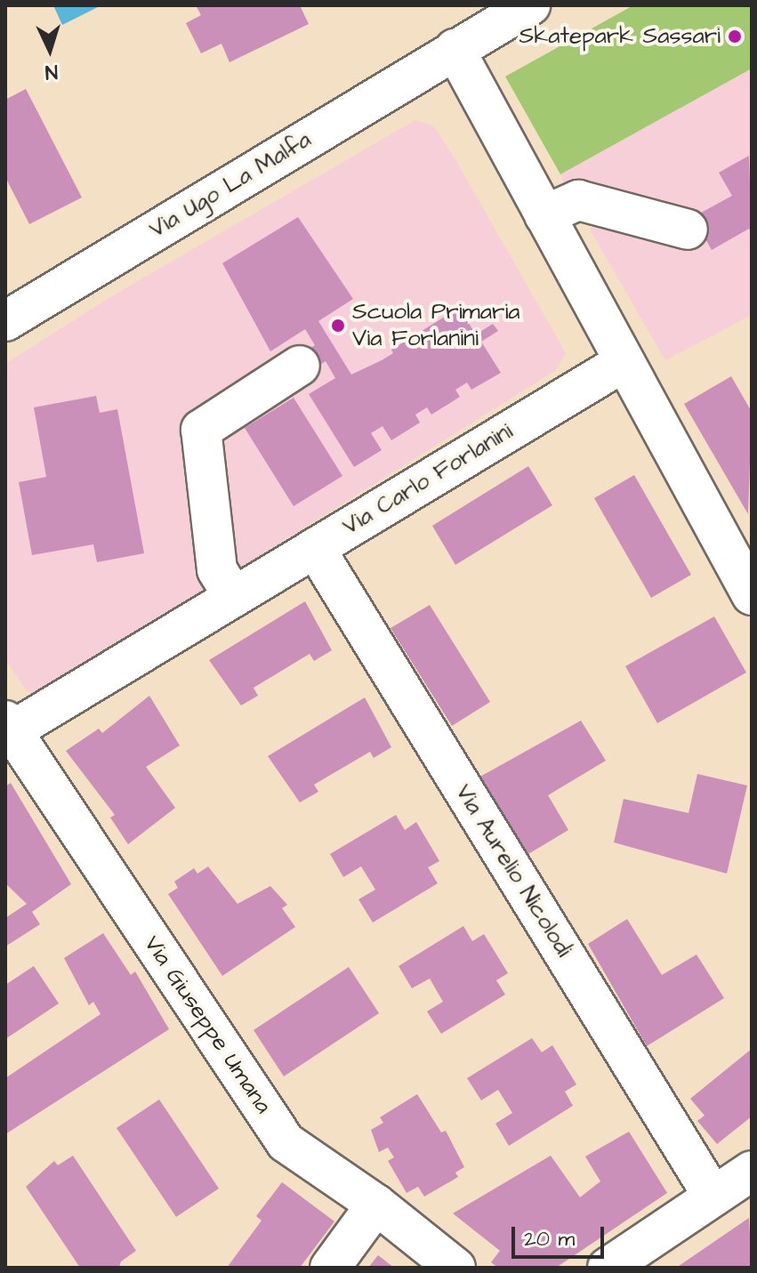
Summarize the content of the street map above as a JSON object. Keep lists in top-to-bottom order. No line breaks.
{"streets":{"street":["Via Ugo La Malfa","Via Carlo Forlanini","Via Aurelio Nicolodi","Via Giuseppe Umana"]},"crossings":[["Via Carlo Forlanini","Via Aurelio Nicolodi"],["Via Carlo Forlanini","Via Giuseppe Umana"]],"places":["Skatepark Sassari","Scuola Primaria Via Forlanini"],"scale_bar":"20 m","north":"bottom"}
